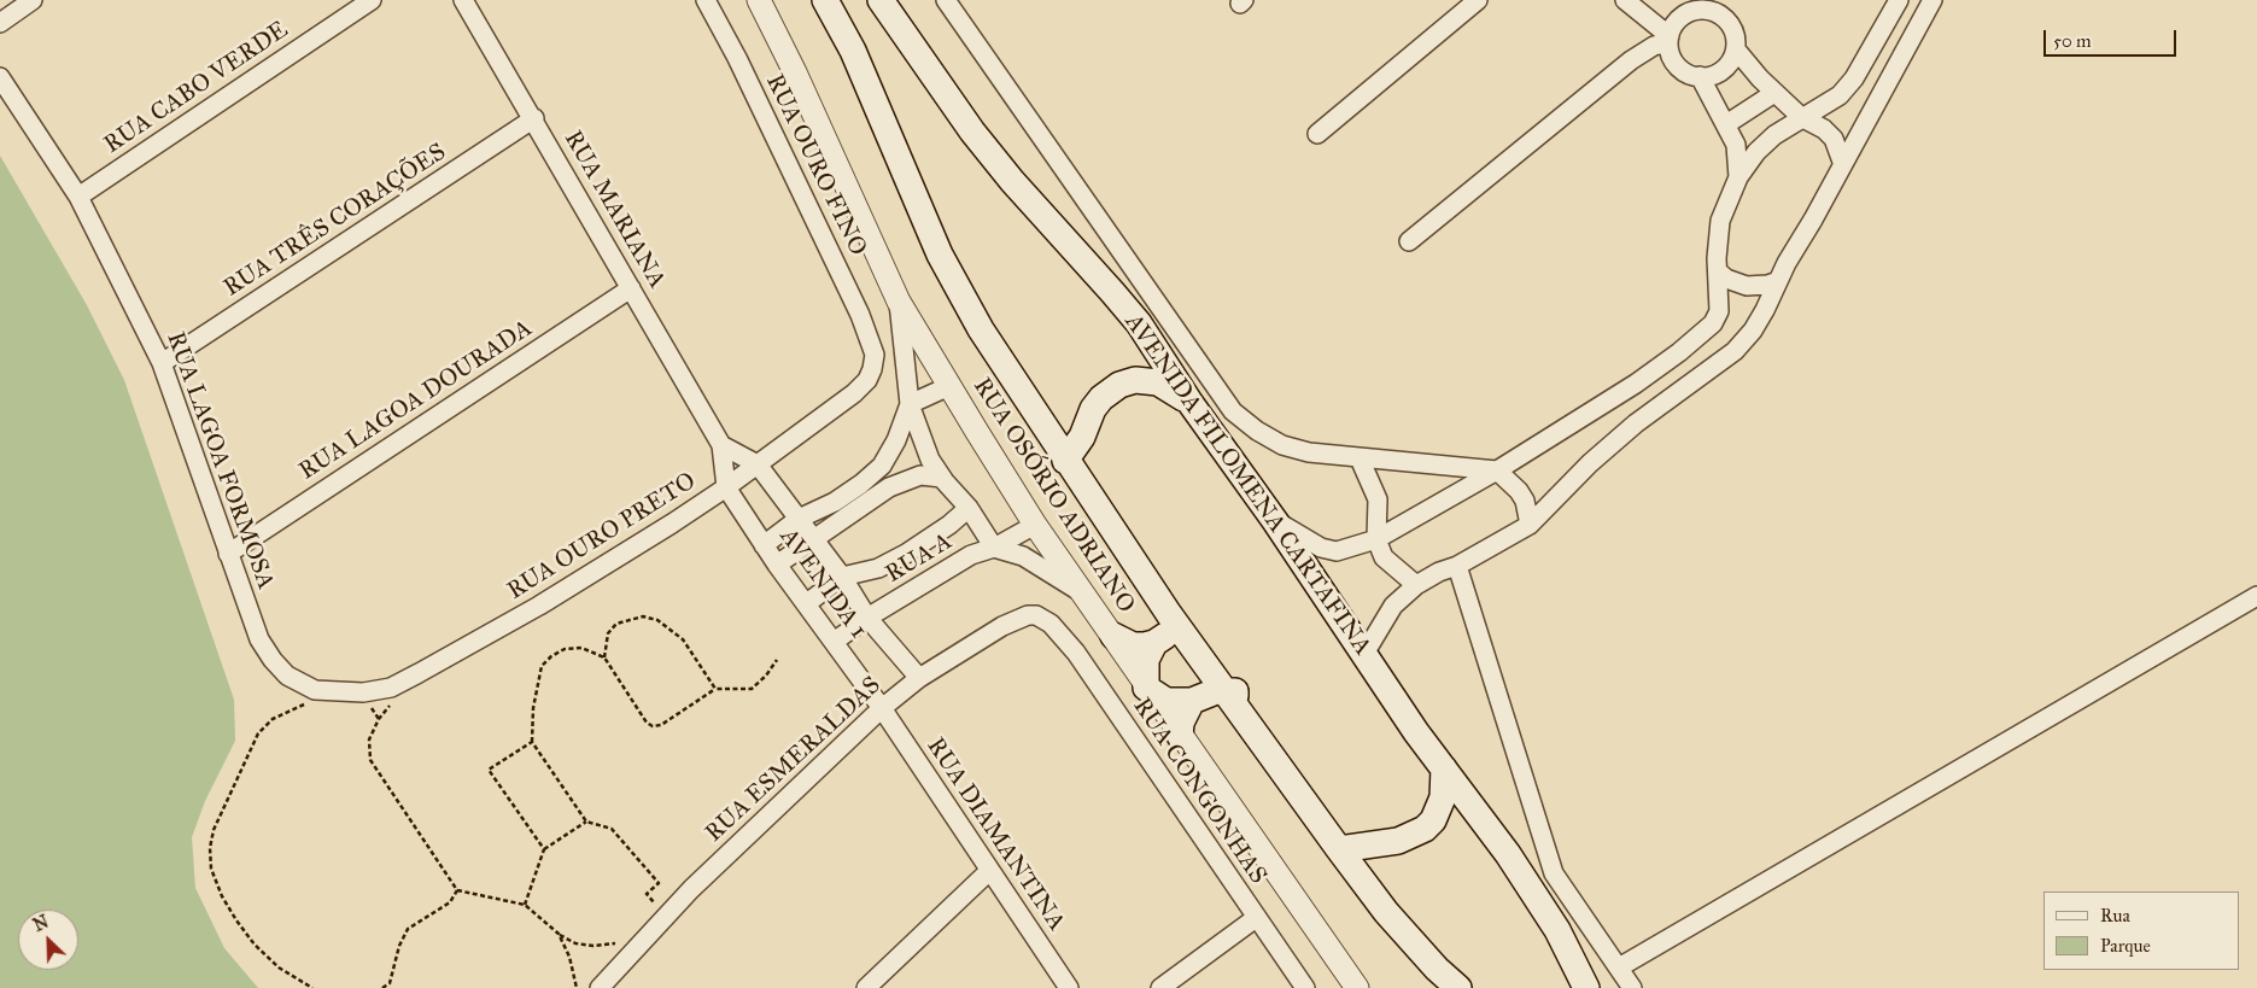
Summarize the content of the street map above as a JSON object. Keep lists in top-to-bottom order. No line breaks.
{"streets":{"main road":["AVENIDA FILOMENA CARTAFINA"],"street":["RUA CABO VERDE","RUA OURO FINO","RUA MARIANA","RUA TRÊS CORAÇÕES","RUA LAGOA DOURADA","RUA LAGOA FORMOSA","RUA OSÓRIO ADRIANO","RUA OURO PRETO","RUA A","AVENIDA 1","RUA ESMERALDAS","RUA CONGONHAS","RUA DIAMANTINA"]},"crossings":[["RUA CABO VERDE","RUA LAGOA FORMOSA"],["RUA OURO FINO","RUA OURO PRETO"],["RUA MARIANA","RUA TRÊS CORAÇÕES"],["RUA MARIANA","RUA LAGOA DOURADA"],["RUA MARIANA","RUA OURO PRETO"],["RUA MARIANA","AVENIDA 1"],["RUA TRÊS CORAÇÕES","RUA LAGOA FORMOSA"],["RUA LAGOA DOURADA","RUA LAGOA FORMOSA"],["RUA LAGOA FORMOSA","RUA OURO PRETO"],["RUA OSÓRIO ADRIANO","RUA A"],["RUA OURO PRETO","AVENIDA 1"],["RUA A","AVENIDA 1"],["AVENIDA 1","RUA ESMERALDAS"],["AVENIDA 1","RUA DIAMANTINA"],["RUA ESMERALDAS","RUA CONGONHAS"],["RUA ESMERALDAS","RUA DIAMANTINA"]],"legend":["Rua","Parque"],"scale_bar":"50 m","north":"top left"}
